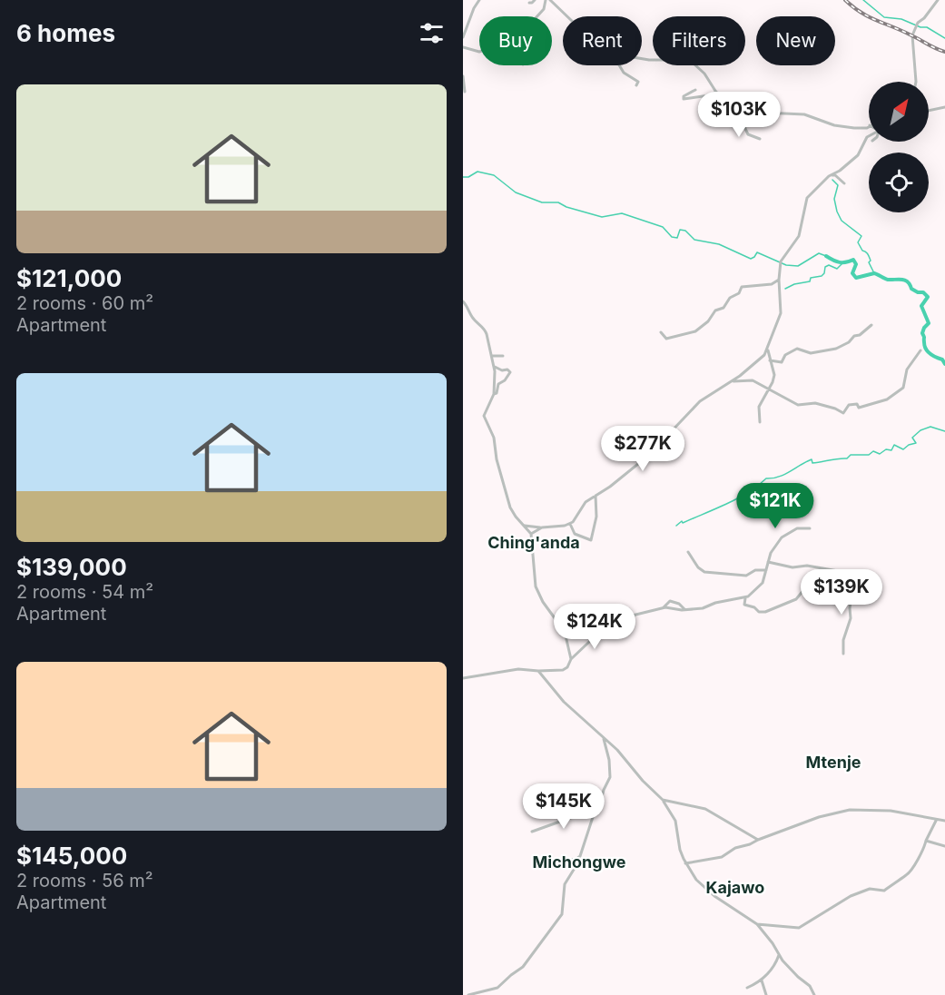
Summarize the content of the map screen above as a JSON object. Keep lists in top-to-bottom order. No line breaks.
{"districts":["Ching'anda","Mtenje","Michongwe","Kajawo"],"north":"top right","page":{"heading":"6 homes","chip":["Buy","Rent","Filters","New"],"list":[{"name":"$121,000","note":"2 rooms · 60 m² · Apartment"},{"name":"$139,000","note":"2 rooms · 54 m² · Apartment"},{"name":"$145,000","note":"2 rooms · 56 m² · Apartment"}],"price":["$103K","$277K","$121K","$139K","$124K","$145K"]}}
